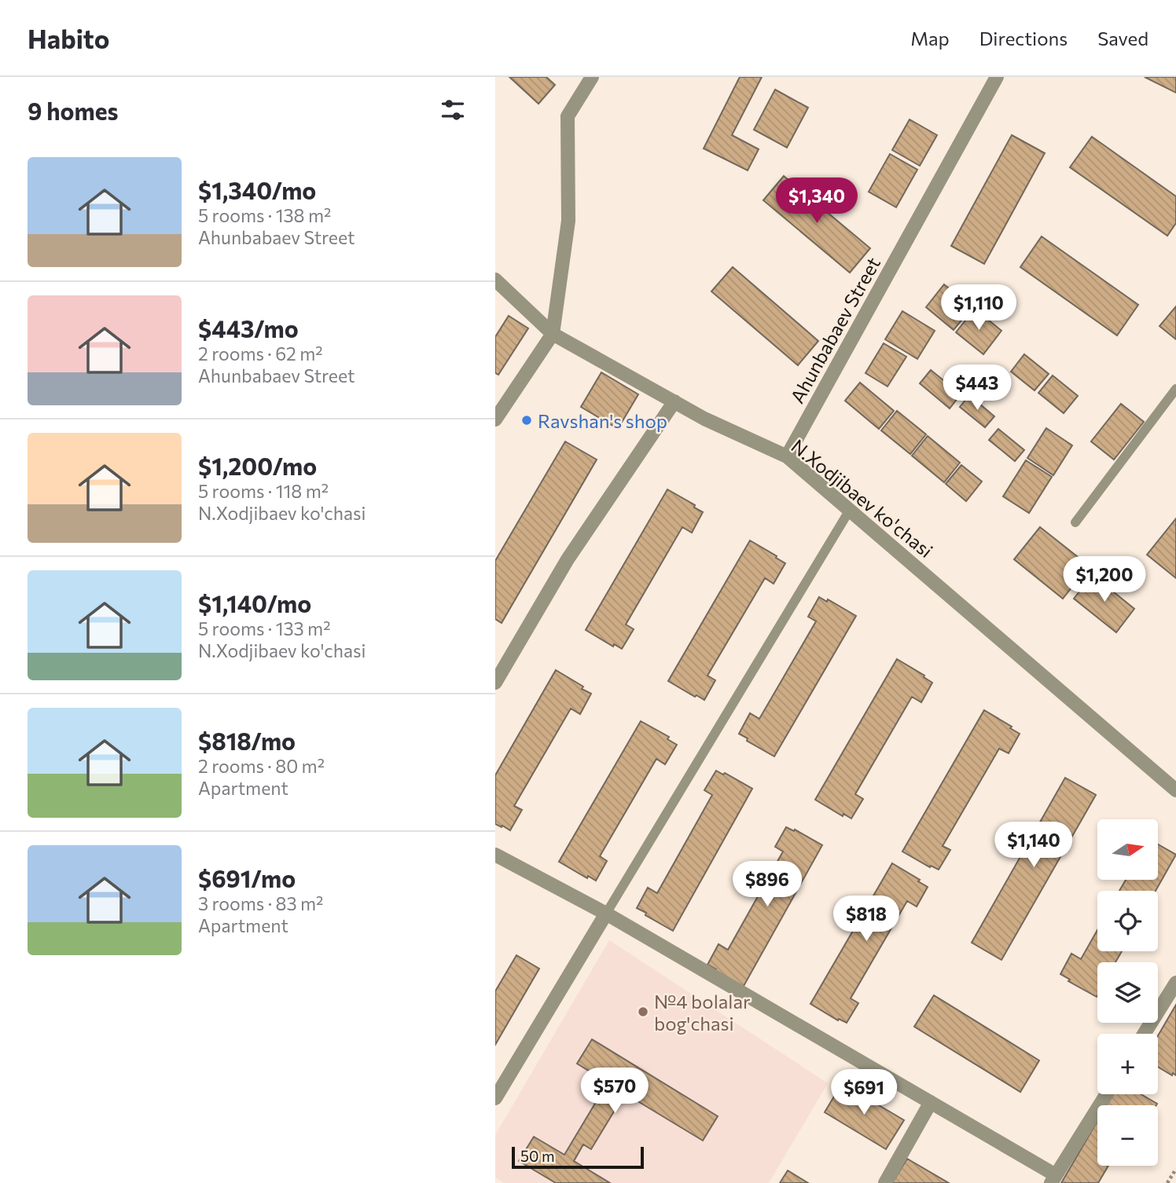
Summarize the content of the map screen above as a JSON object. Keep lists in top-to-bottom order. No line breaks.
{"streets":{"street":["Ahunbabaev Street","N.Xodjibaev ko'chasi"]},"crossings":[["Ahunbabaev Street","N.Xodjibaev ko'chasi"]],"places":["Ravshan's shop","№4 bolalar bog'chasi"],"scale_bar":"50 m","north":"right","page":{"header":"Habito","nav":["Map","Directions","Saved"],"heading":"9 homes","list":[{"name":"$1,340/mo","note":"5 rooms · 138 m² · Ahunbabaev Street"},{"name":"$443/mo","note":"2 rooms · 62 m² · Ahunbabaev Street"},{"name":"$1,200/mo","note":"5 rooms · 118 m² · N.Xodjibaev ko'chasi"},{"name":"$1,140/mo","note":"5 rooms · 133 m² · N.Xodjibaev ko'chasi"},{"name":"$818/mo","note":"2 rooms · 80 m² · Apartment"},{"name":"$691/mo","note":"3 rooms · 83 m² · Apartment"}],"price":["$1,340","$1,110","$443","$1,200","$1,140","$896","$818","$570","$691"],"map_buttons":["+","−"],"scale":"50 m"}}
